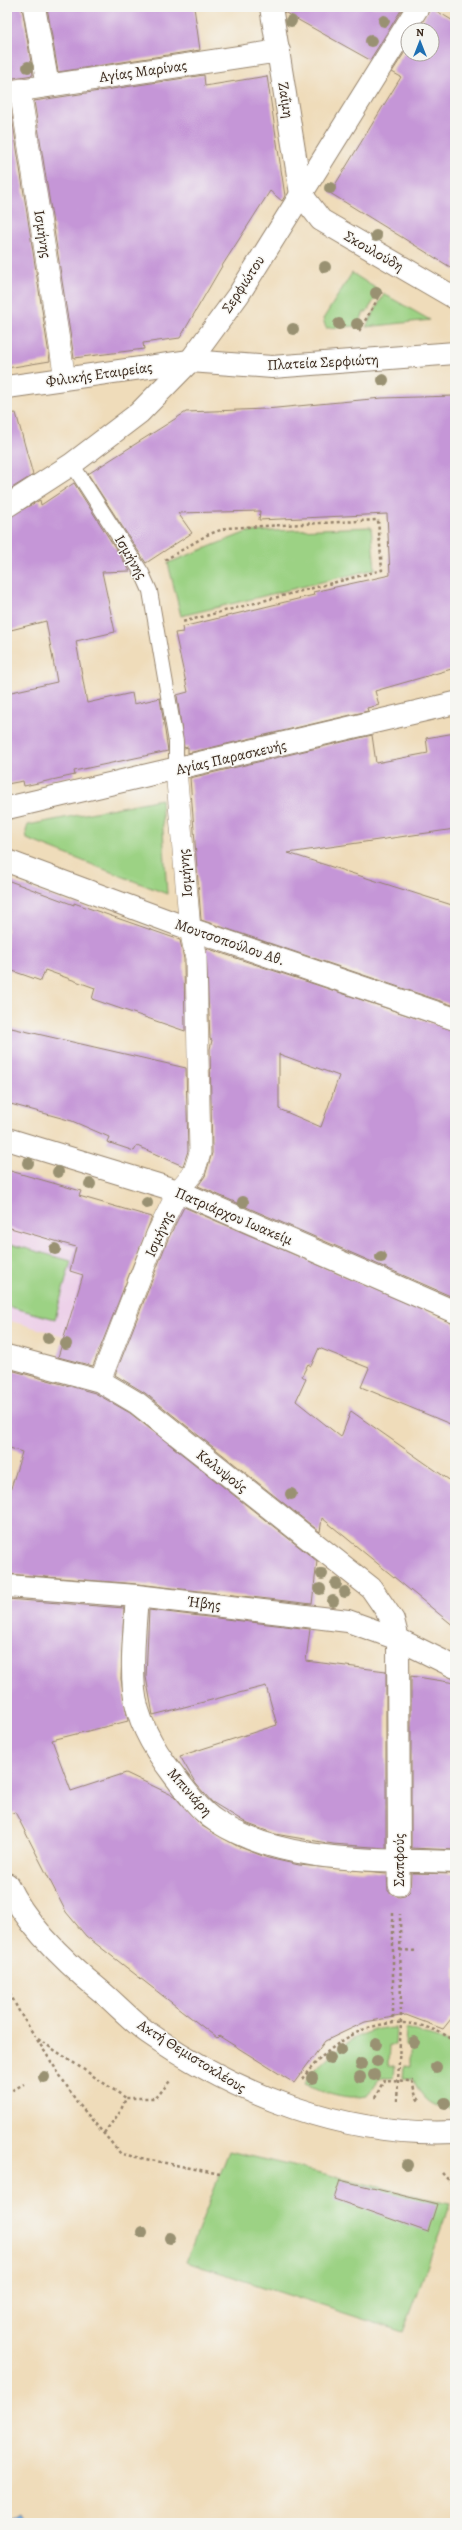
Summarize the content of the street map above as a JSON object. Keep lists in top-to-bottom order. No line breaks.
{"streets":{"street":["Αγίας Μαρίνας","Ζαΐμη","Ισμήνης","Σκουλούδη","Σερφιώτου","Πλατεία Σερφιώτη","Φιλικής Εταιρείας","Αγίας Παρασκευής","Μουτσοπούλου Αθ.","Πατριάρχου Ιωακείμ","Καλυψούς","Ήβης","Μπινιάρη","Σαπφούς","Ακτή Θεμιστοκλέους"]},"crossings":[["Αγίας Μαρίνας","Ζαΐμη"],["Αγίας Μαρίνας","Ισμήνης"],["Ζαΐμη","Σκουλούδη"],["Ζαΐμη","Σερφιώτου"],["Ισμήνης","Σερφιώτου"],["Ισμήνης","Φιλικής Εταιρείας"],["Ισμήνης","Αγίας Παρασκευής"],["Ισμήνης","Μουτσοπούλου Αθ."],["Ισμήνης","Πατριάρχου Ιωακείμ"],["Ισμήνης","Καλυψούς"],["Σκουλούδη","Σερφιώτου"],["Σερφιώτου","Πλατεία Σερφιώτη"],["Σερφιώτου","Φιλικής Εταιρείας"],["Πλατεία Σερφιώτη","Φιλικής Εταιρείας"],["Καλυψούς","Ήβης"],["Καλυψούς","Σαπφούς"],["Ήβης","Μπινιάρη"],["Ήβης","Σαπφούς"],["Μπινιάρη","Σαπφούς"]],"north":"top"}
